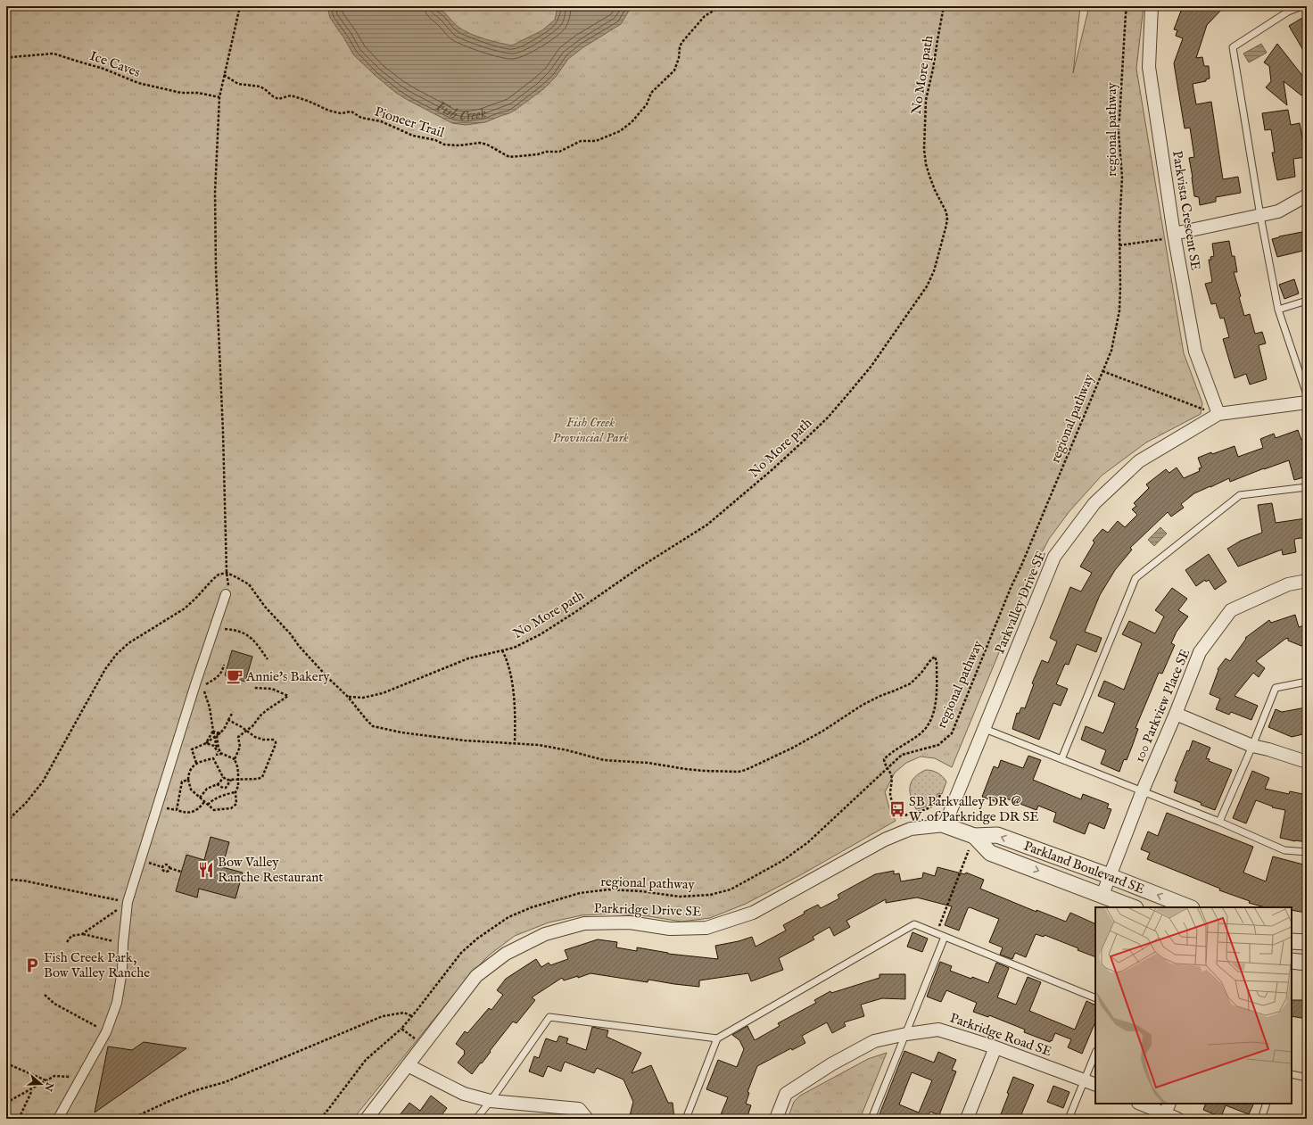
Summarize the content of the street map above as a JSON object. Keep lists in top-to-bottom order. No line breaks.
{"streets":{"street":["Parkvista Crescent SE","Parkvalley Drive SE","100 Parkview Place SE","Parkland Boulevard SE","Parkridge Drive SE","Parkridge Road SE"],"path":["Ice Caves","No More path","Pioneer Trail","regional pathway"]},"crossings":[["Parkvista Crescent SE","Parkvalley Drive SE"],["Parkvalley Drive SE","Parkland Boulevard SE"],["Parkvalley Drive SE","Parkridge Drive SE"],["100 Parkview Place SE","Parkland Boulevard SE"],["Parkland Boulevard SE","Parkridge Drive SE"]],"water":["Fish Creek"],"parks":["Fish Creek Provincial Park"],"places":{"cafe":["Annie's Bakery"],"bus stop":["SB Parkvalley DR @ W. of Parkridge DR SE"],"restaurant":["Bow Valley Ranche Restaurant"],"parking":["Fish Creek Park, Bow Valley Ranche"]},"north":"right"}
